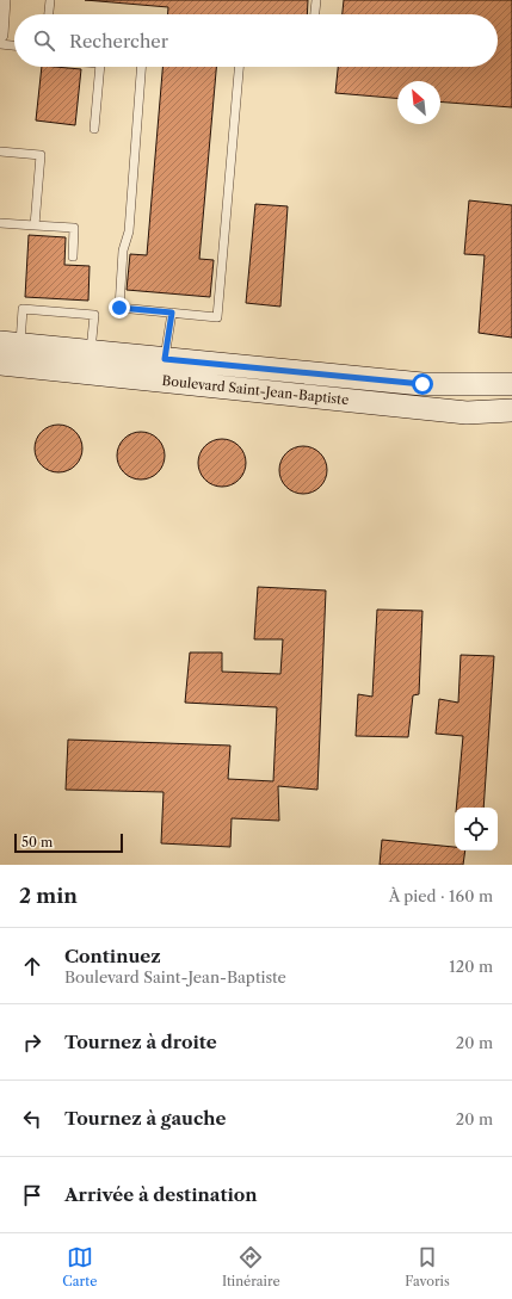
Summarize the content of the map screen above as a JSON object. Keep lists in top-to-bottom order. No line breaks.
{"streets":{"main road":["Boulevard Saint-Jean-Baptiste"]},"scale_bar":"50 m","north":"top left","page":{"search":"Rechercher","scale":"50 m","heading":["2 min","À pied · 160 m"],"list":[["Continuez","Boulevard Saint-Jean-Baptiste","120 m"],["Tournez à droite","20 m"],["Tournez à gauche","20 m"],"Arrivée à destination"],"nav":["Carte","Itinéraire","Favoris"]}}
